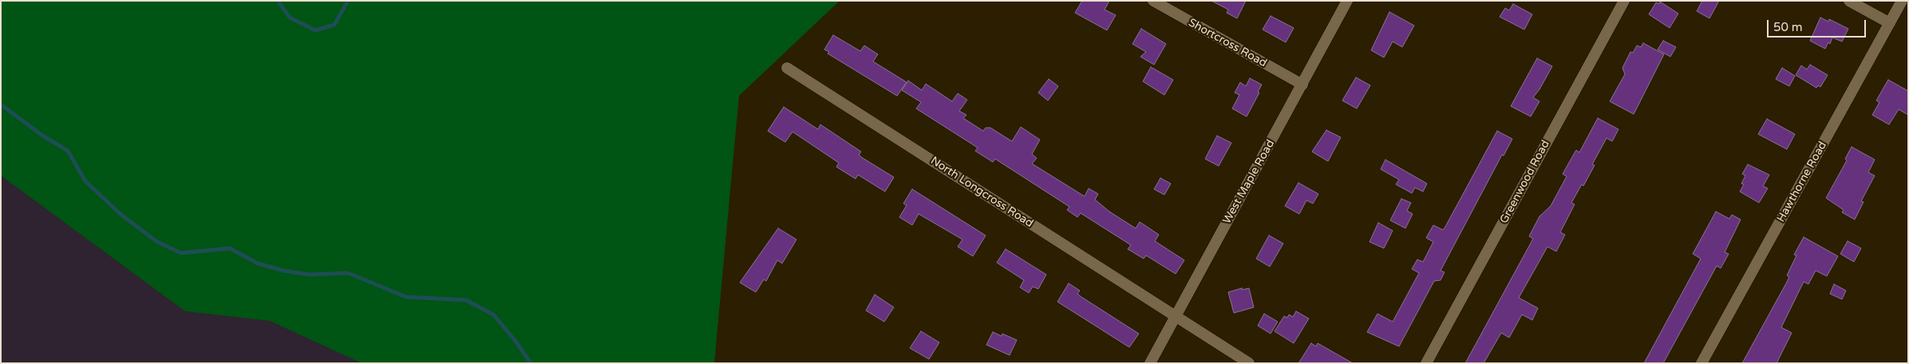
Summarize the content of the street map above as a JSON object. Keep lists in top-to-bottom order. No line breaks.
{"streets":{"street":["Shortcross Road","West Maple Road","Greenwood Road","Hawthorne Road","North Longcross Road"]},"crossings":[["Shortcross Road","West Maple Road"],["West Maple Road","North Longcross Road"]],"scale_bar":"50 m"}
